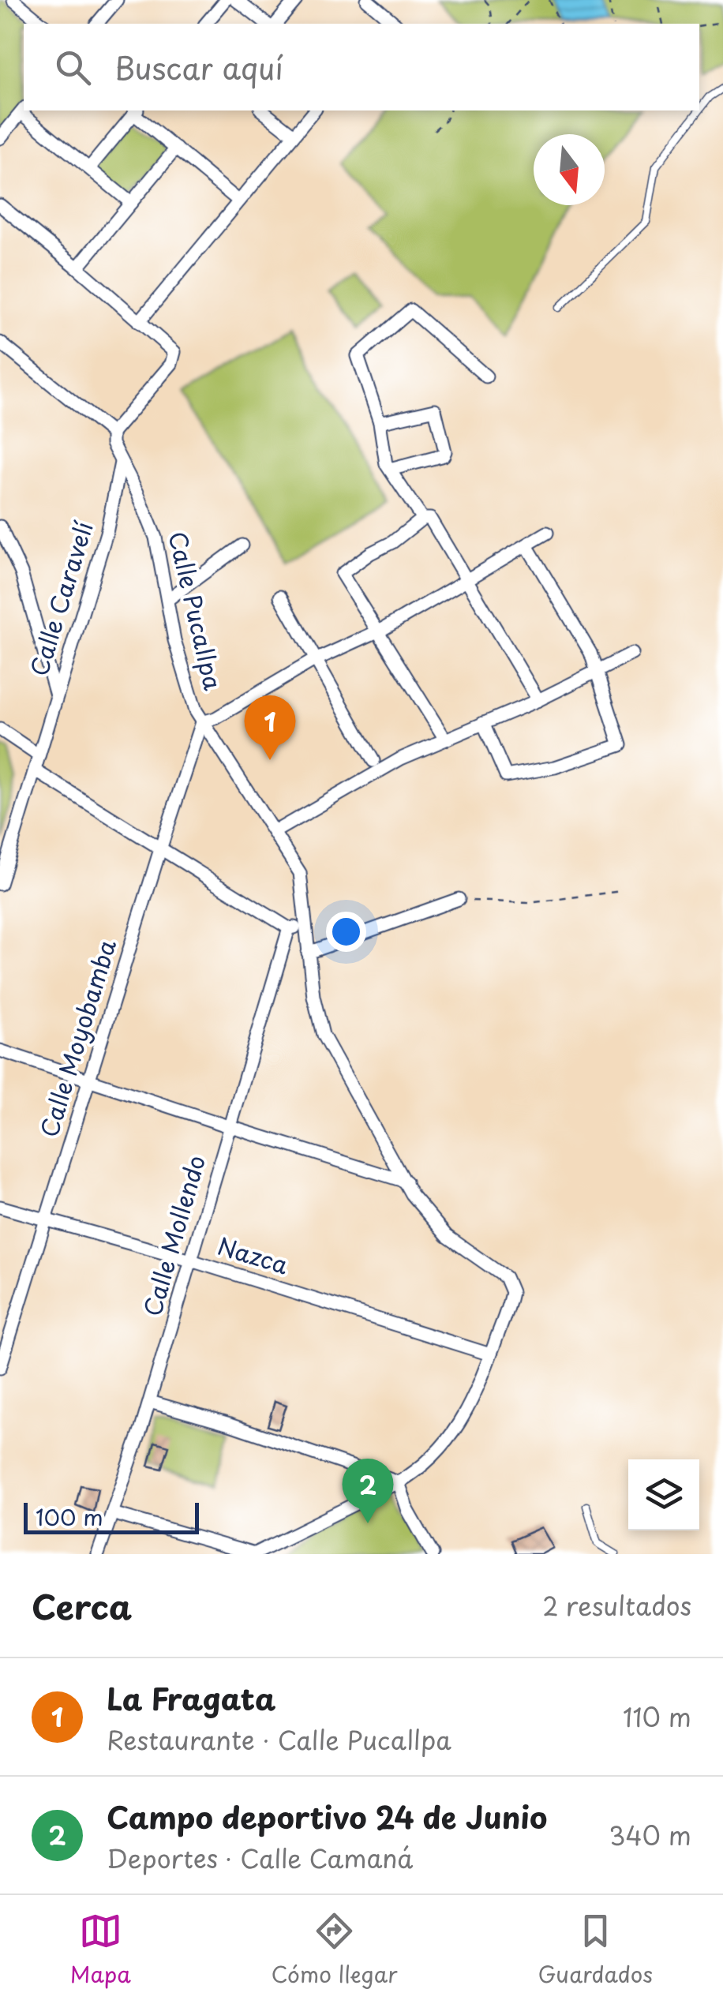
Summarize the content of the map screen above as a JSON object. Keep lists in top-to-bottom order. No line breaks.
{"streets":{"street":["Calle Caravelí","Calle Pucallpa","Calle Moyobamba","Calle Mollendo","Nazca"]},"crossings":[["Calle Caravelí","Calle Pucallpa"],["Calle Pucallpa","Calle Moyobamba"],["Calle Pucallpa","Nazca"],["Calle Moyobamba","Nazca"],["Calle Mollendo","Nazca"]],"scale_bar":"100 m","north":"bottom","page":{"search":"Buscar aquí","pins":["1","2"],"scale":"100 m","heading":["Cerca","2 resultados"],"list":[{"mark":"1","name":"La Fragata","note":"Restaurante · Calle Pucallpa","value":"110 m"},{"mark":"2","name":"Campo deportivo 24 de Junio","note":"Deportes · Calle Camaná","value":"340 m"}],"nav":["Mapa","Cómo llegar","Guardados"]}}
